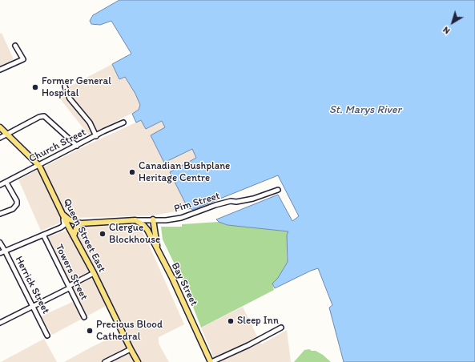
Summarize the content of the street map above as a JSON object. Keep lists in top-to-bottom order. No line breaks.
{"streets":{"main road":["Pim Street","Queen Street East","Bay Street"],"street":["Church Street","Towers Street","Herrick Street"]},"crossings":[["Church Street","Queen Street East"],["Pim Street","Bay Street"]],"water":["St. Marys River"],"places":["Former General Hospital","Canadian Bushplane Heritage Centre","Clergue Blockhouse","Sleep Inn","Precious Blood Cathedral"],"north":"bottom left"}
